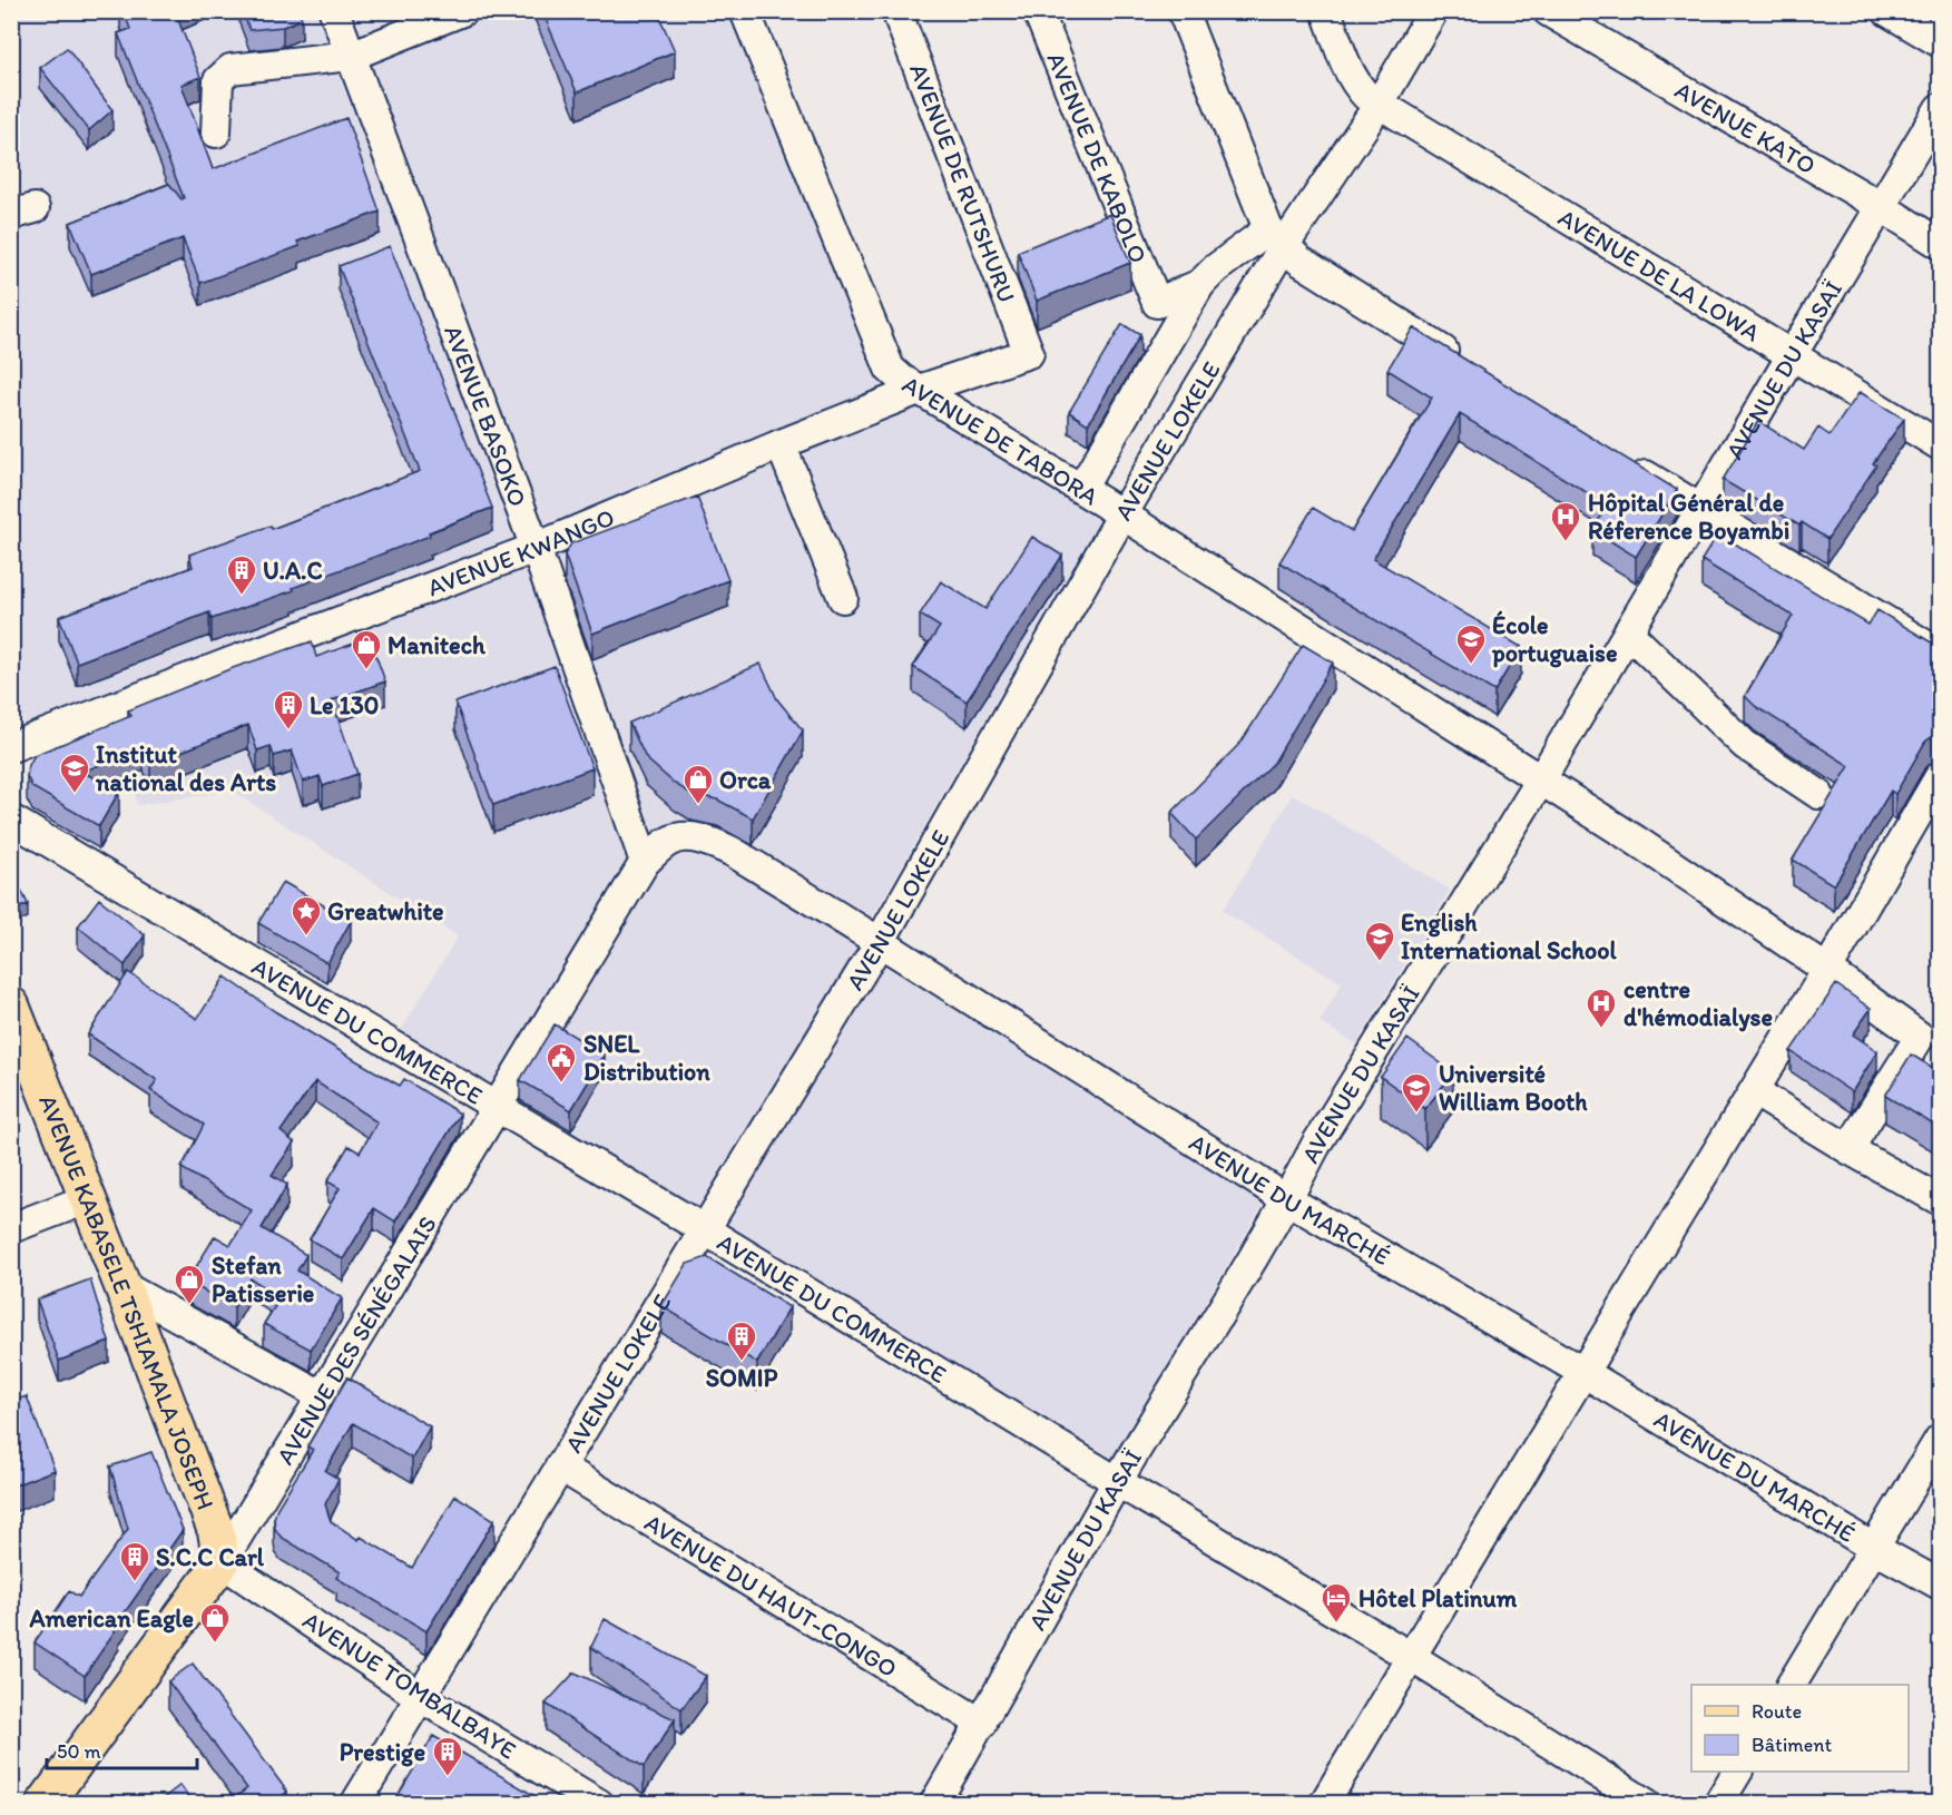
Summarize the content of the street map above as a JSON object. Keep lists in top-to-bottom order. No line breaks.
{"streets":{"main road":["AVENUE KABASELE TSHIAMALA JOSEPH","AVENUE DES SÉNÉGALAIS"],"street":["AVENUE KATO","AVENUE DE KABOLO","AVENUE DE RUTSHURU","AVENUE DE LA LOWA","AVENUE DU KASAÏ","AVENUE BASOKO","AVENUE DE TABORA","AVENUE LOKELE","AVENUE KWANGO","AVENUE DU COMMERCE","AVENUE DU MARCHÉ","AVENUE DU HAUT-CONGO","AVENUE TOMBALBAYE"]},"crossings":[["AVENUE KATO","AVENUE DU KASAÏ"],["AVENUE DE RUTSHURU","AVENUE KWANGO"],["AVENUE DE LA LOWA","AVENUE DU KASAÏ"],["AVENUE DE LA LOWA","AVENUE LOKELE"],["AVENUE DU KASAÏ","AVENUE DE TABORA"],["AVENUE DU KASAÏ","AVENUE DU COMMERCE"],["AVENUE DU KASAÏ","AVENUE DU MARCHÉ"],["AVENUE DU KASAÏ","AVENUE DU HAUT-CONGO"],["AVENUE BASOKO","AVENUE KWANGO"],["AVENUE BASOKO","AVENUE DU MARCHÉ"],["AVENUE BASOKO","AVENUE DES SÉNÉGALAIS"],["AVENUE DE TABORA","AVENUE LOKELE"],["AVENUE DE TABORA","AVENUE KWANGO"],["AVENUE LOKELE","AVENUE DU COMMERCE"],["AVENUE LOKELE","AVENUE DU MARCHÉ"],["AVENUE LOKELE","AVENUE DU HAUT-CONGO"],["AVENUE LOKELE","AVENUE TOMBALBAYE"],["AVENUE DU COMMERCE","AVENUE DES SÉNÉGALAIS"],["AVENUE DU MARCHÉ","AVENUE DES SÉNÉGALAIS"],["AVENUE KABASELE TSHIAMALA JOSEPH","AVENUE DES SÉNÉGALAIS"],["AVENUE KABASELE TSHIAMALA JOSEPH","AVENUE TOMBALBAYE"],["AVENUE DES SÉNÉGALAIS","AVENUE TOMBALBAYE"]],"places":{"hospital":["Hôpital Général de Réference Boyambi","centre d'hémodialyse"],"building":["U.A.C","Le 130","SOMIP","S.C.C Carl","Prestige"],"school or university":["École portuguaise","Institut national des Arts","English International School","Université William Booth"],"shop":["Manitech","Orca","Stefan Patisserie","American Eagle"],"place":["Greatwhite"],"public building":["SNEL Distribution"],"hotel":["Hôtel Platinum"]},"legend":["Route","Bâtiment"],"scale_bar":"50 m"}
